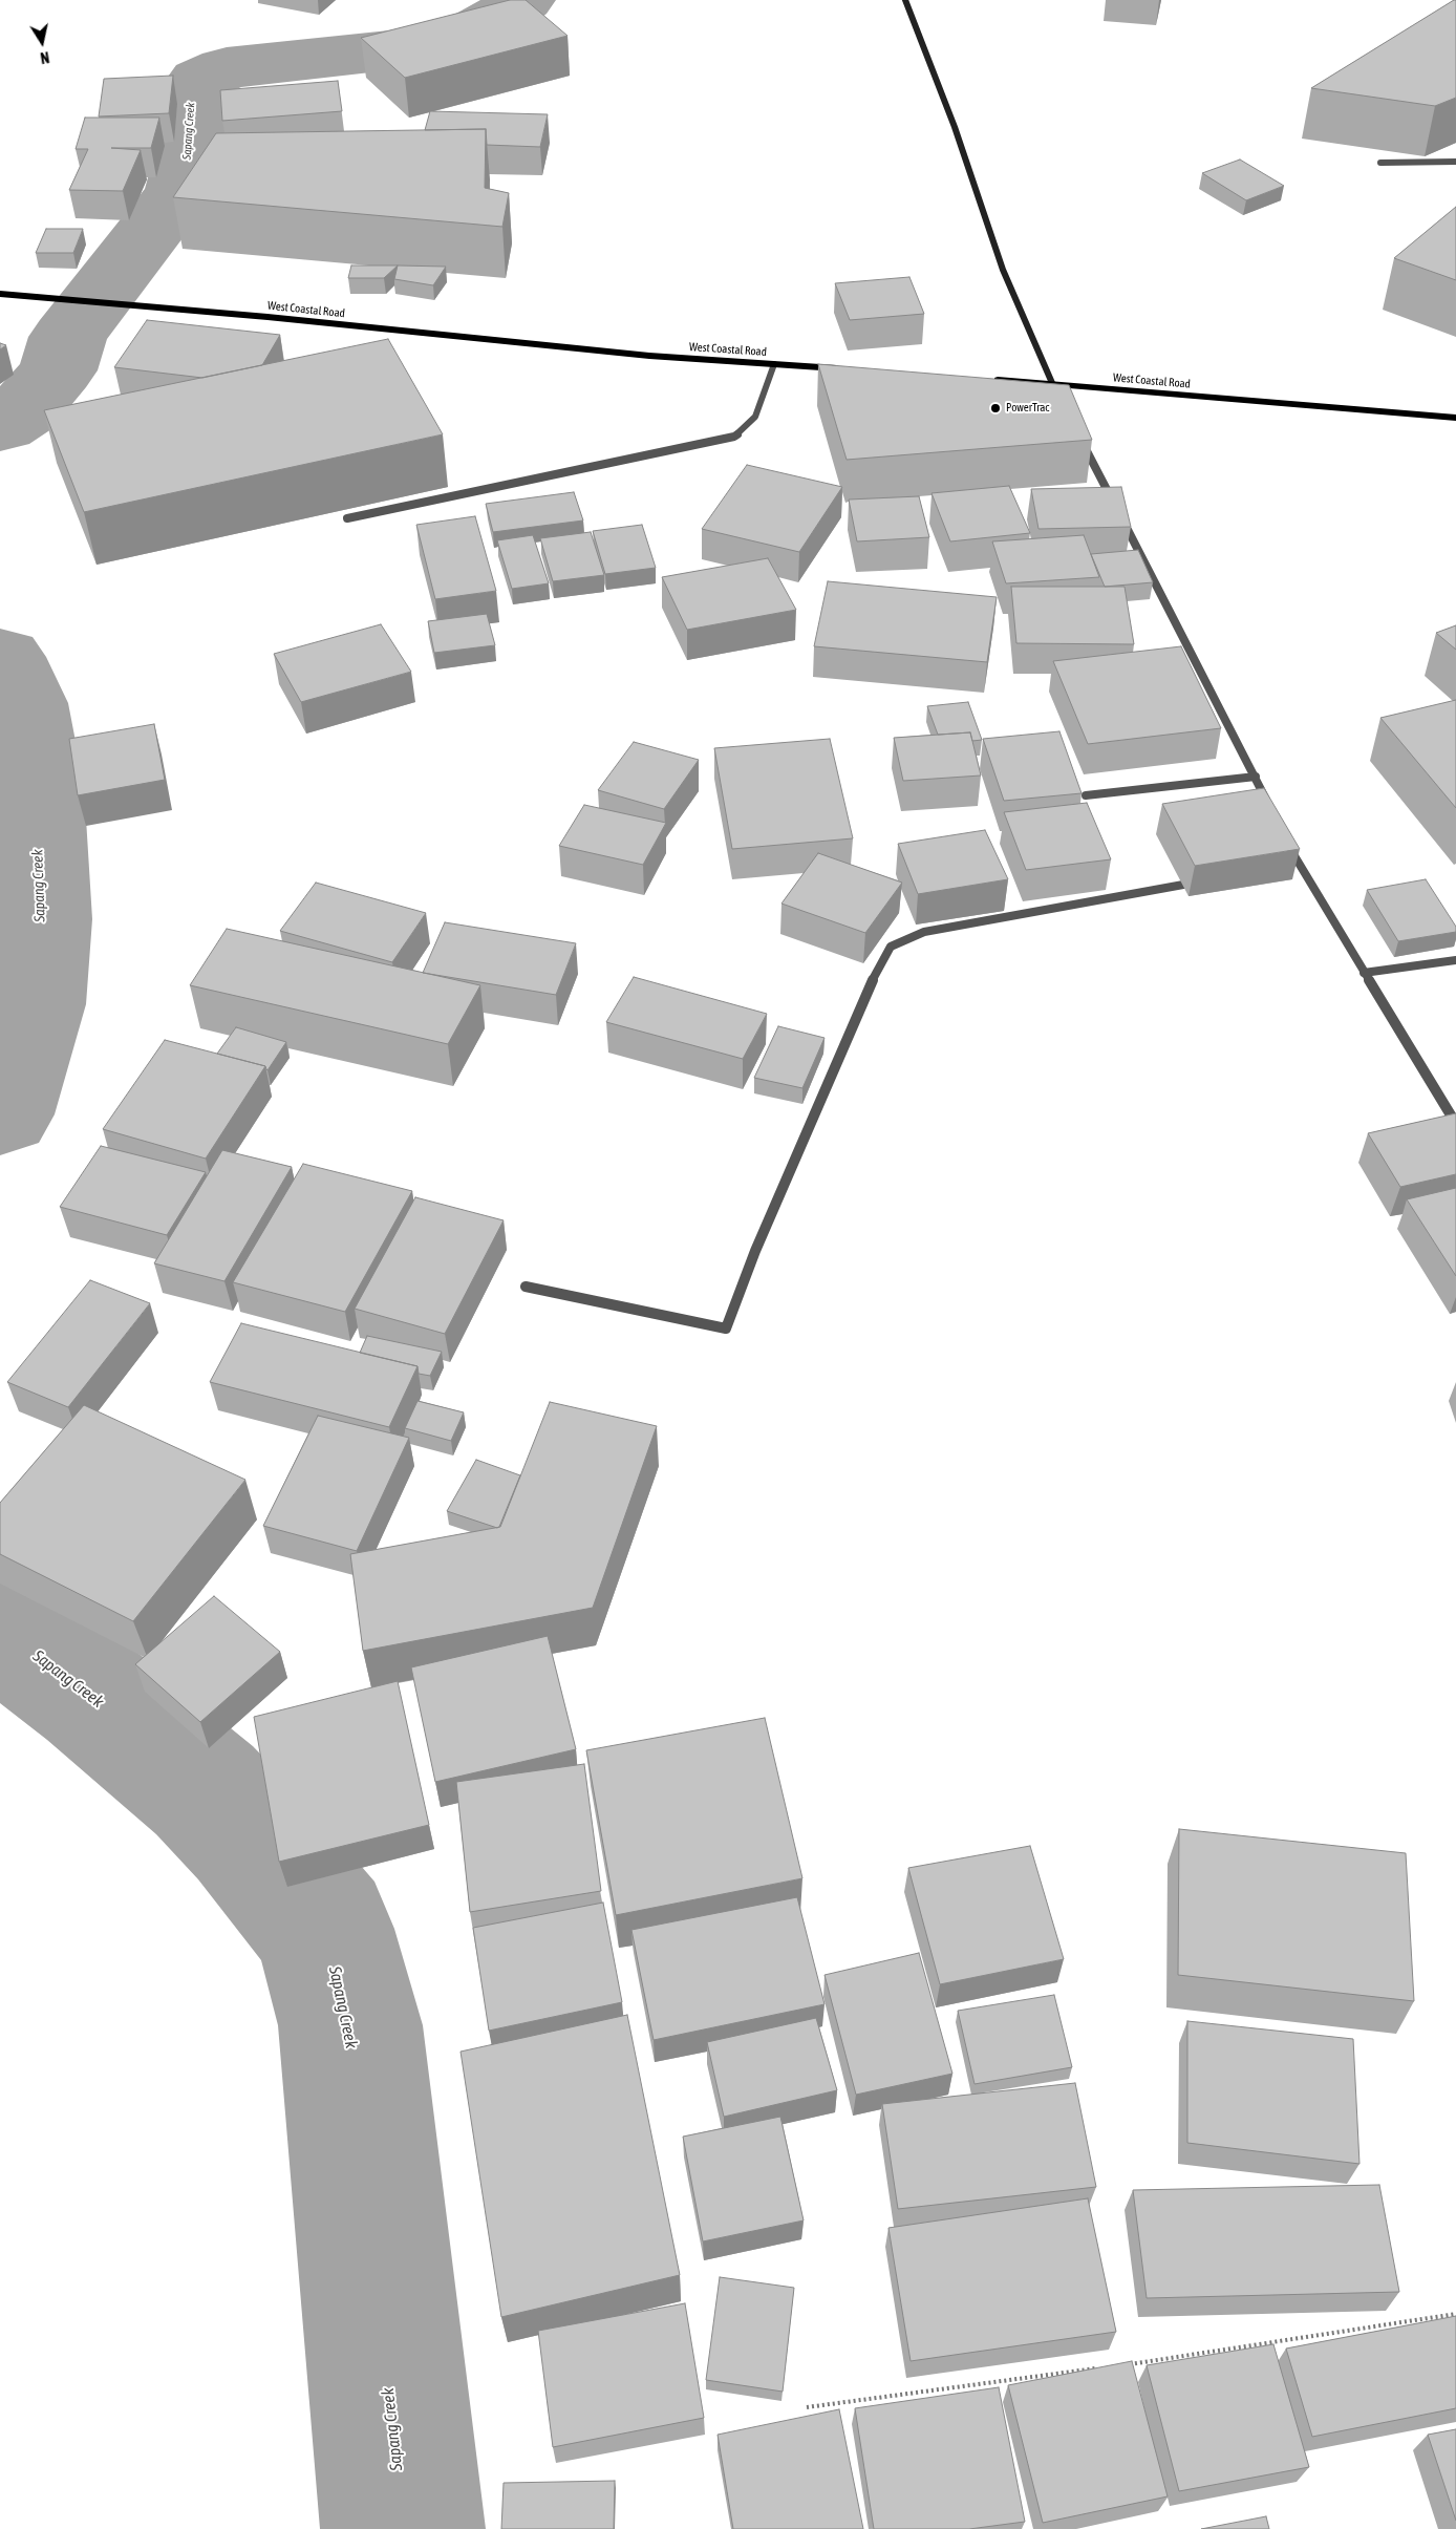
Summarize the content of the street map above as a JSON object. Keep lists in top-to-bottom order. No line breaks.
{"streets":{"main road":["West Coastal Road"]},"water":["Sapang Creek"],"places":["PowerTrac"],"north":"bottom"}
